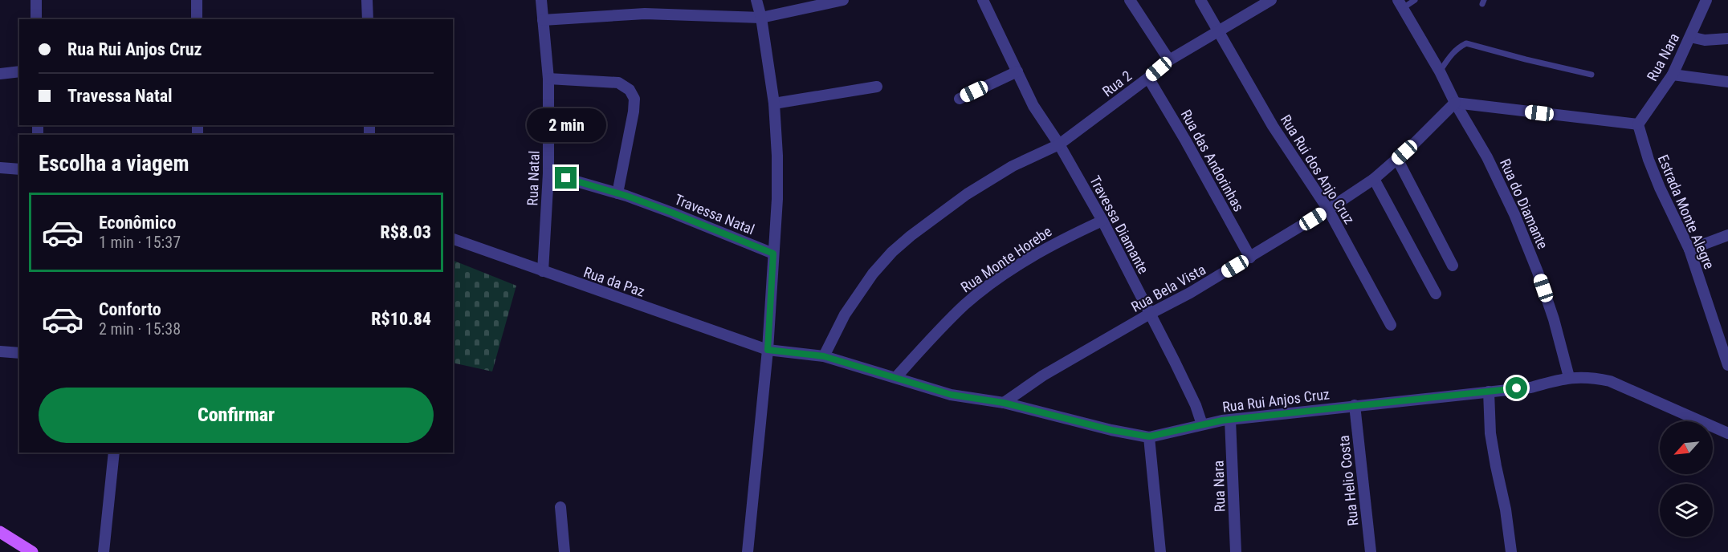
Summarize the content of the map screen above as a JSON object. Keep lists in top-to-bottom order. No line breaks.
{"streets":{"street":["Rua Nara","Rua 2","Rua das Andorinhas","Rua Rui dos Anjo Cruz","Rua Natal","Rua do Diamante","Estrada Monte Alegre","Travessa Natal","Travessa Diamante","Rua Monte Horebe","Rua da Paz","Rua Bela Vista","Rua Rui Anjos Cruz","Rua Helio Costa"]},"crossings":[["Rua Nara","Estrada Monte Alegre"],["Rua Nara","Rua Rui Anjos Cruz"],["Rua 2","Rua das Andorinhas"],["Rua 2","Rua Rui dos Anjo Cruz"],["Rua 2","Travessa Diamante"],["Rua 2","Rua Rui Anjos Cruz"],["Rua das Andorinhas","Rua Bela Vista"],["Rua Rui dos Anjo Cruz","Rua Bela Vista"],["Rua Natal","Travessa Natal"],["Rua Natal","Rua da Paz"],["Rua do Diamante","Rua Bela Vista"],["Rua do Diamante","Rua Rui Anjos Cruz"],["Travessa Diamante","Rua Monte Horebe"],["Travessa Diamante","Rua Bela Vista"],["Travessa Diamante","Rua Rui Anjos Cruz"],["Rua Monte Horebe","Rua Rui Anjos Cruz"],["Rua da Paz","Rua Rui Anjos Cruz"],["Rua Bela Vista","Rua Rui Anjos Cruz"],["Rua Rui Anjos Cruz","Rua Helio Costa"]],"north":"bottom left","page":{"banner":["Rua Rui Anjos Cruz","Travessa Natal"],"bubble":"2 min","heading":"Escolha a viagem","list":[{"name":"Econômico","note":"1 min · 15:37","value":"R$8.03"},{"name":"Conforto","note":"2 min · 15:38","value":"R$10.84"}],"buttons":"Confirmar"}}
